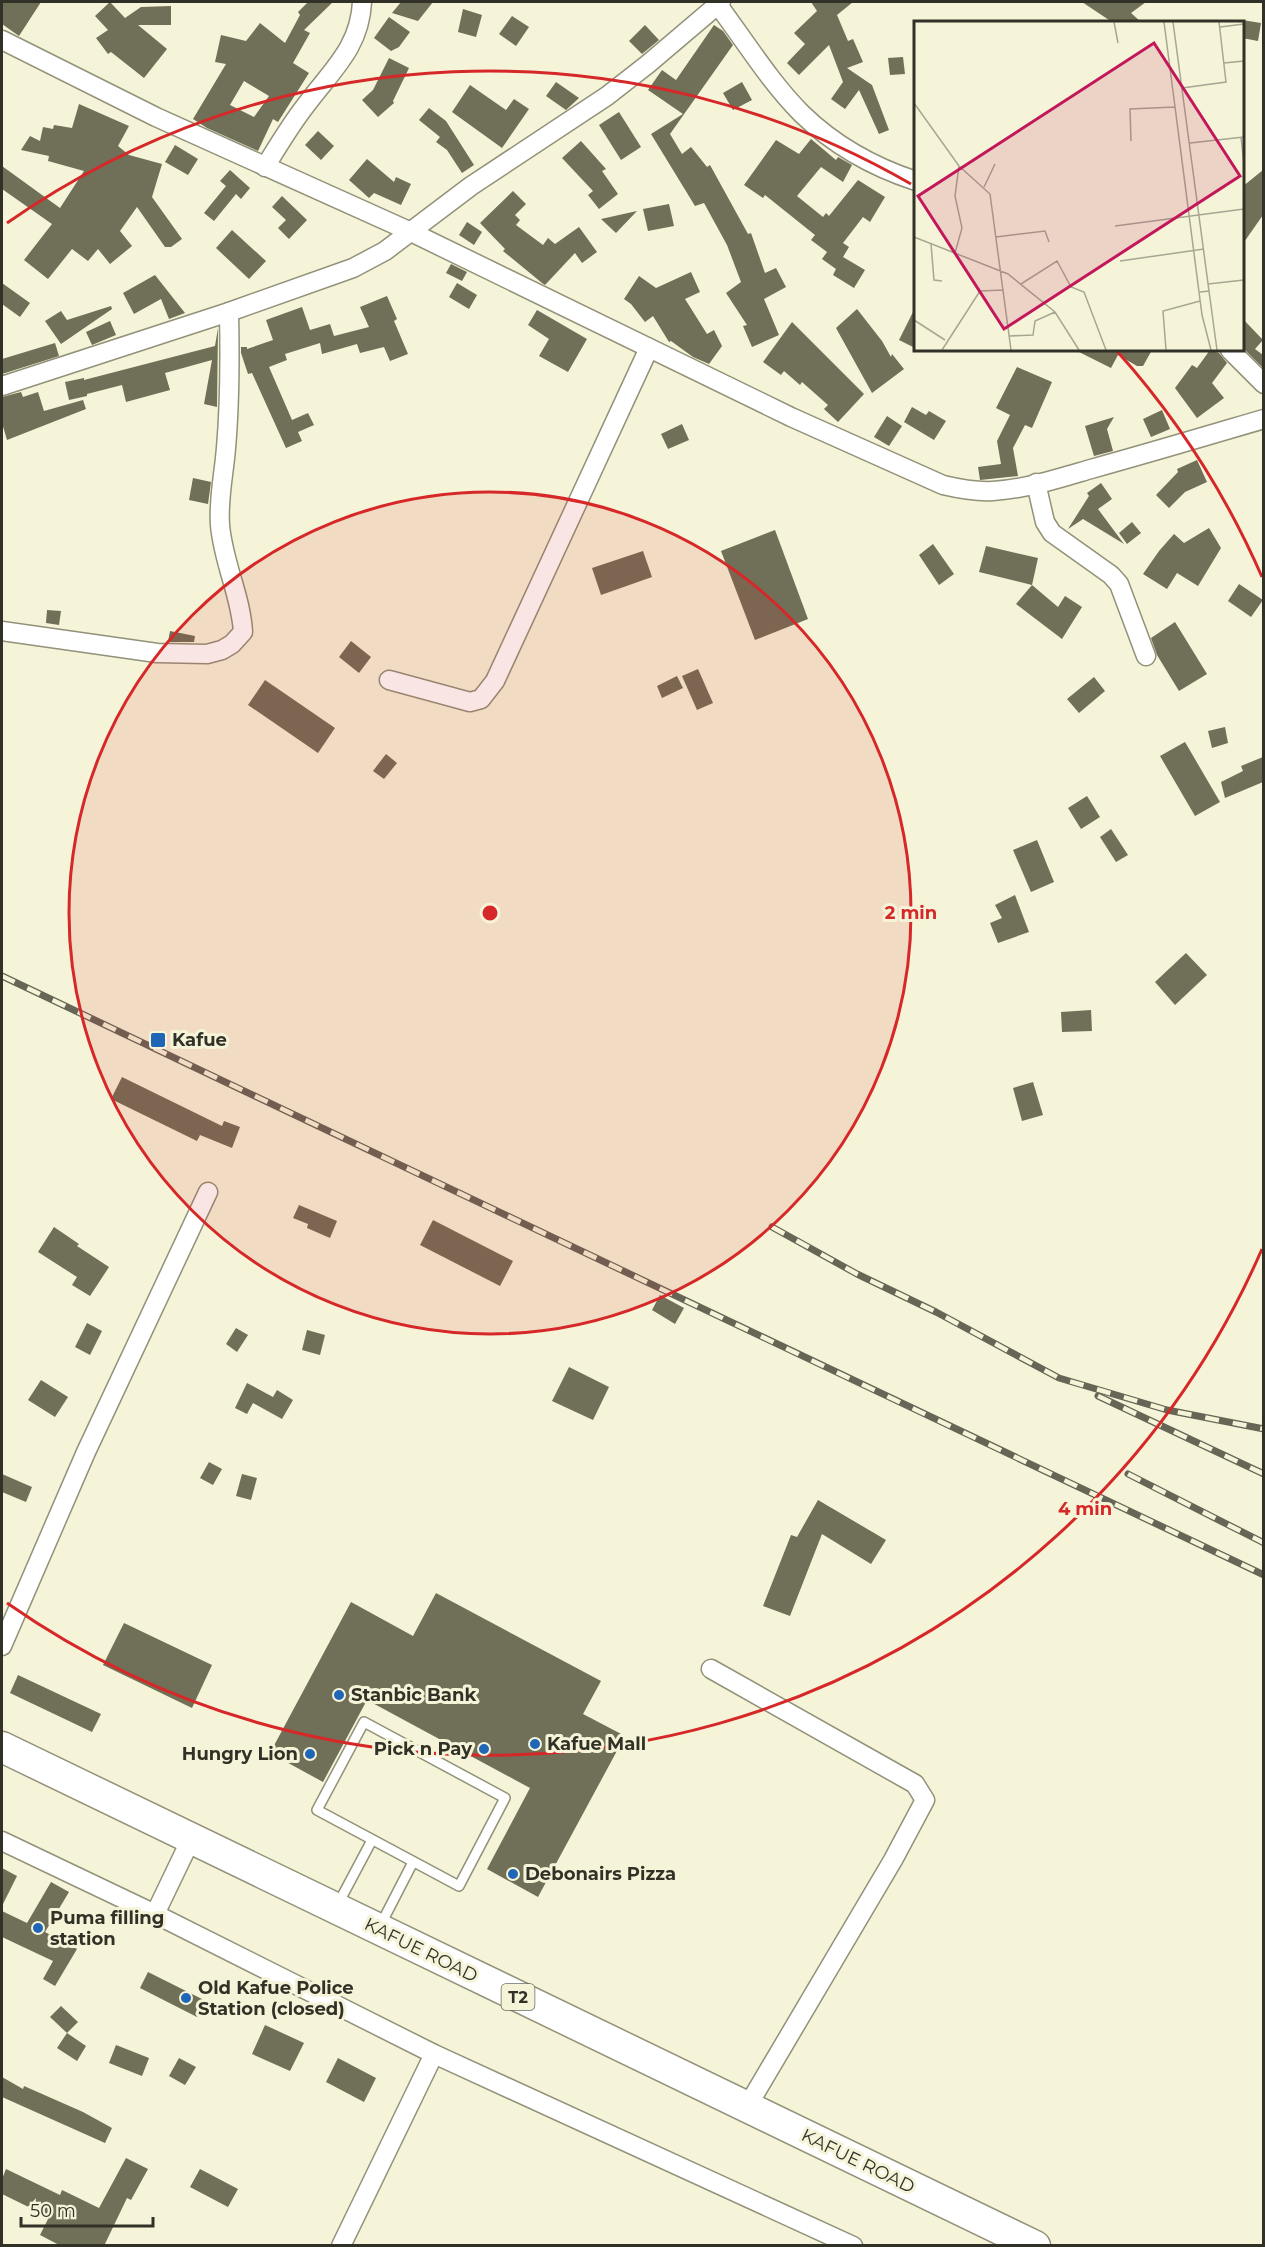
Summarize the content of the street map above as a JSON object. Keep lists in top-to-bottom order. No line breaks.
{"streets":{"highway":["KAFUE ROAD","T2"]},"places":{"transit":["Kafue"],"other":["Stanbic Bank","Kafue Mall","Pick n Pay","Hungry Lion","Debonairs Pizza","Puma filling station","Old Kafue Police Station (closed)"]},"scale_bar":"50 m","rings":["2 min","4 min"]}
